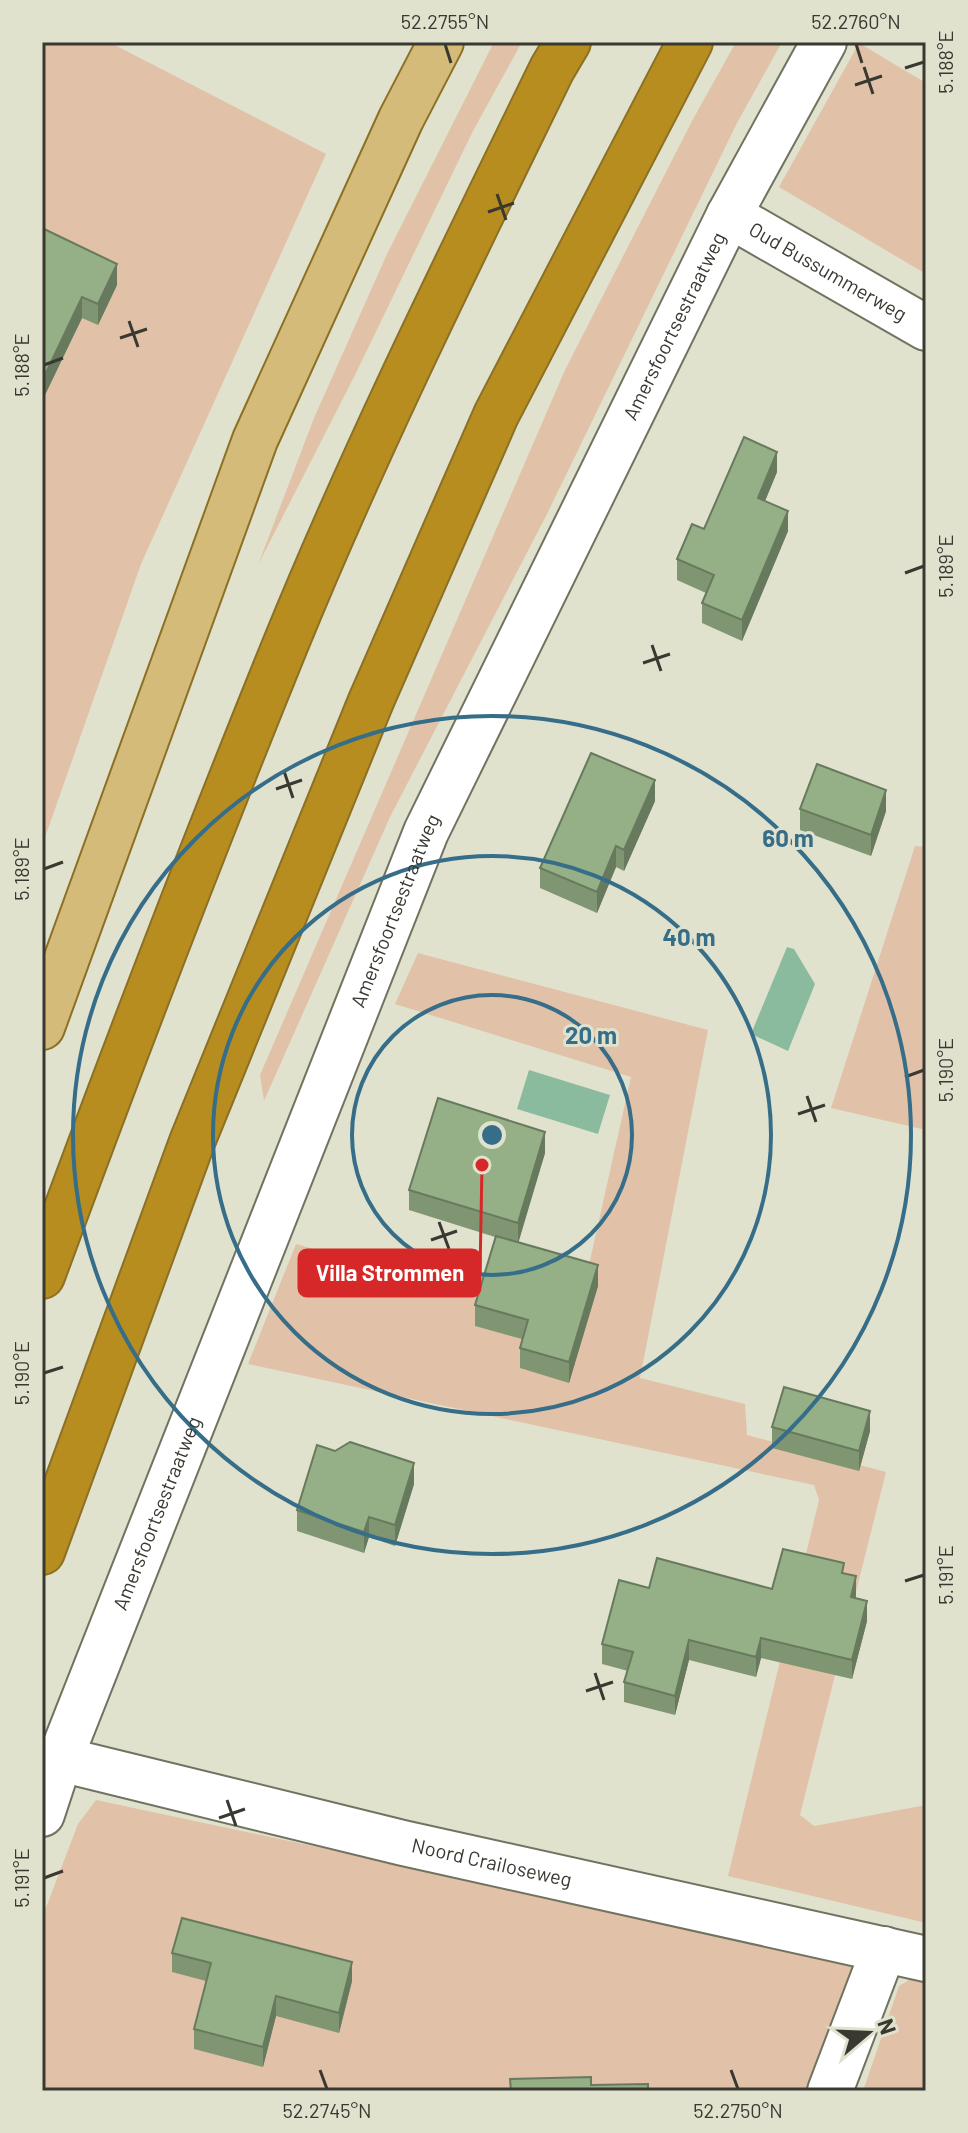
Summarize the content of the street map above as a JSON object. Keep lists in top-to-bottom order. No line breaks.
{"streets":{"street":["Oud Bussummerweg","Amersfoortsestraatweg","Noord Crailoseweg"]},"crossings":[["Oud Bussummerweg","Amersfoortsestraatweg"],["Amersfoortsestraatweg","Noord Crailoseweg"]],"places":["Villa Strommen"],"north":"right","coordinates":["52.2755°N","52.2760°N","5.188°E","5.189°E","5.190°E","5.191°E","52.2745°N","52.2750°N"],"rings":["60 m","40 m","20 m"]}
